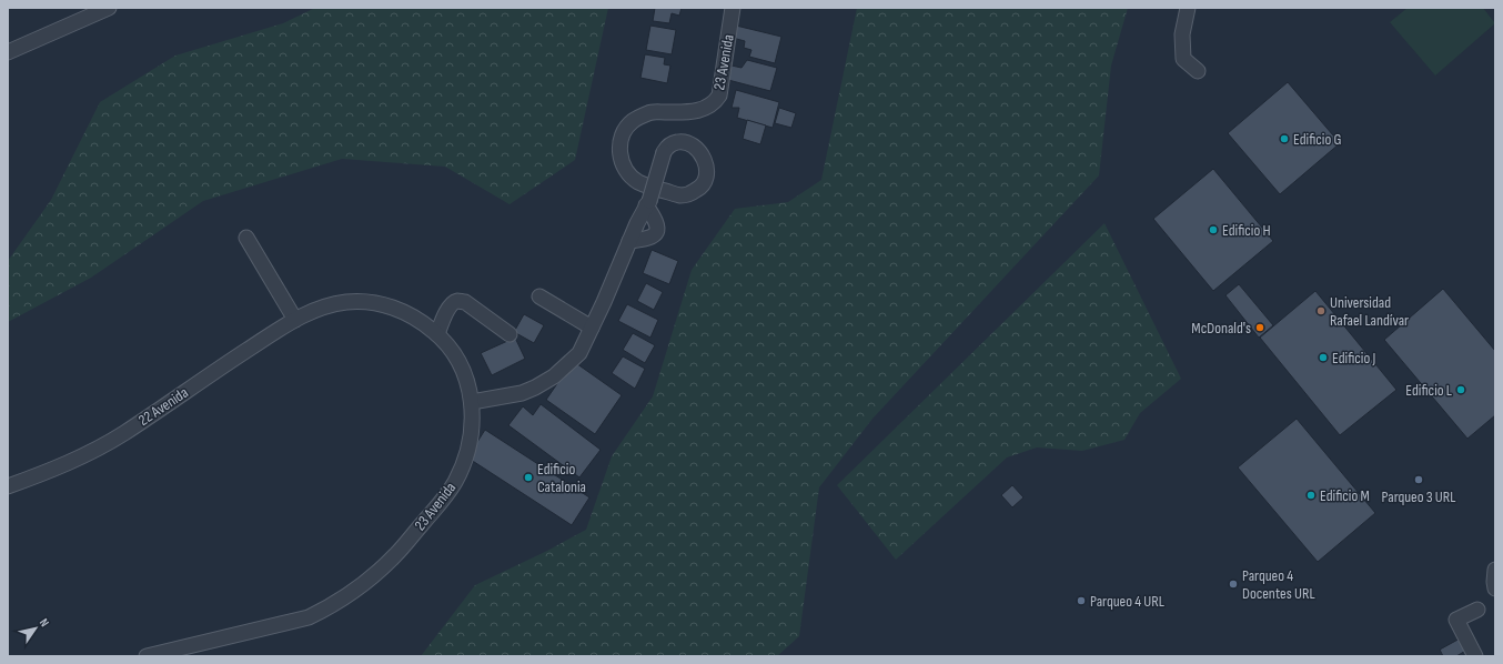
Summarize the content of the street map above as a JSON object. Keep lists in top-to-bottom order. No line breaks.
{"streets":{"street":["23 Avenida","22 Avenida"]},"crossings":[["23 Avenida","22 Avenida"]],"places":["Edificio G","Edificio H","Universidad Rafael Landívar","McDonald's","Edificio J","Edificio L","Edificio Catalonia","Parqueo 3 URL","Edificio M","Parqueo 4 Docentes URL","Parqueo 4 URL"],"north":"top right"}
